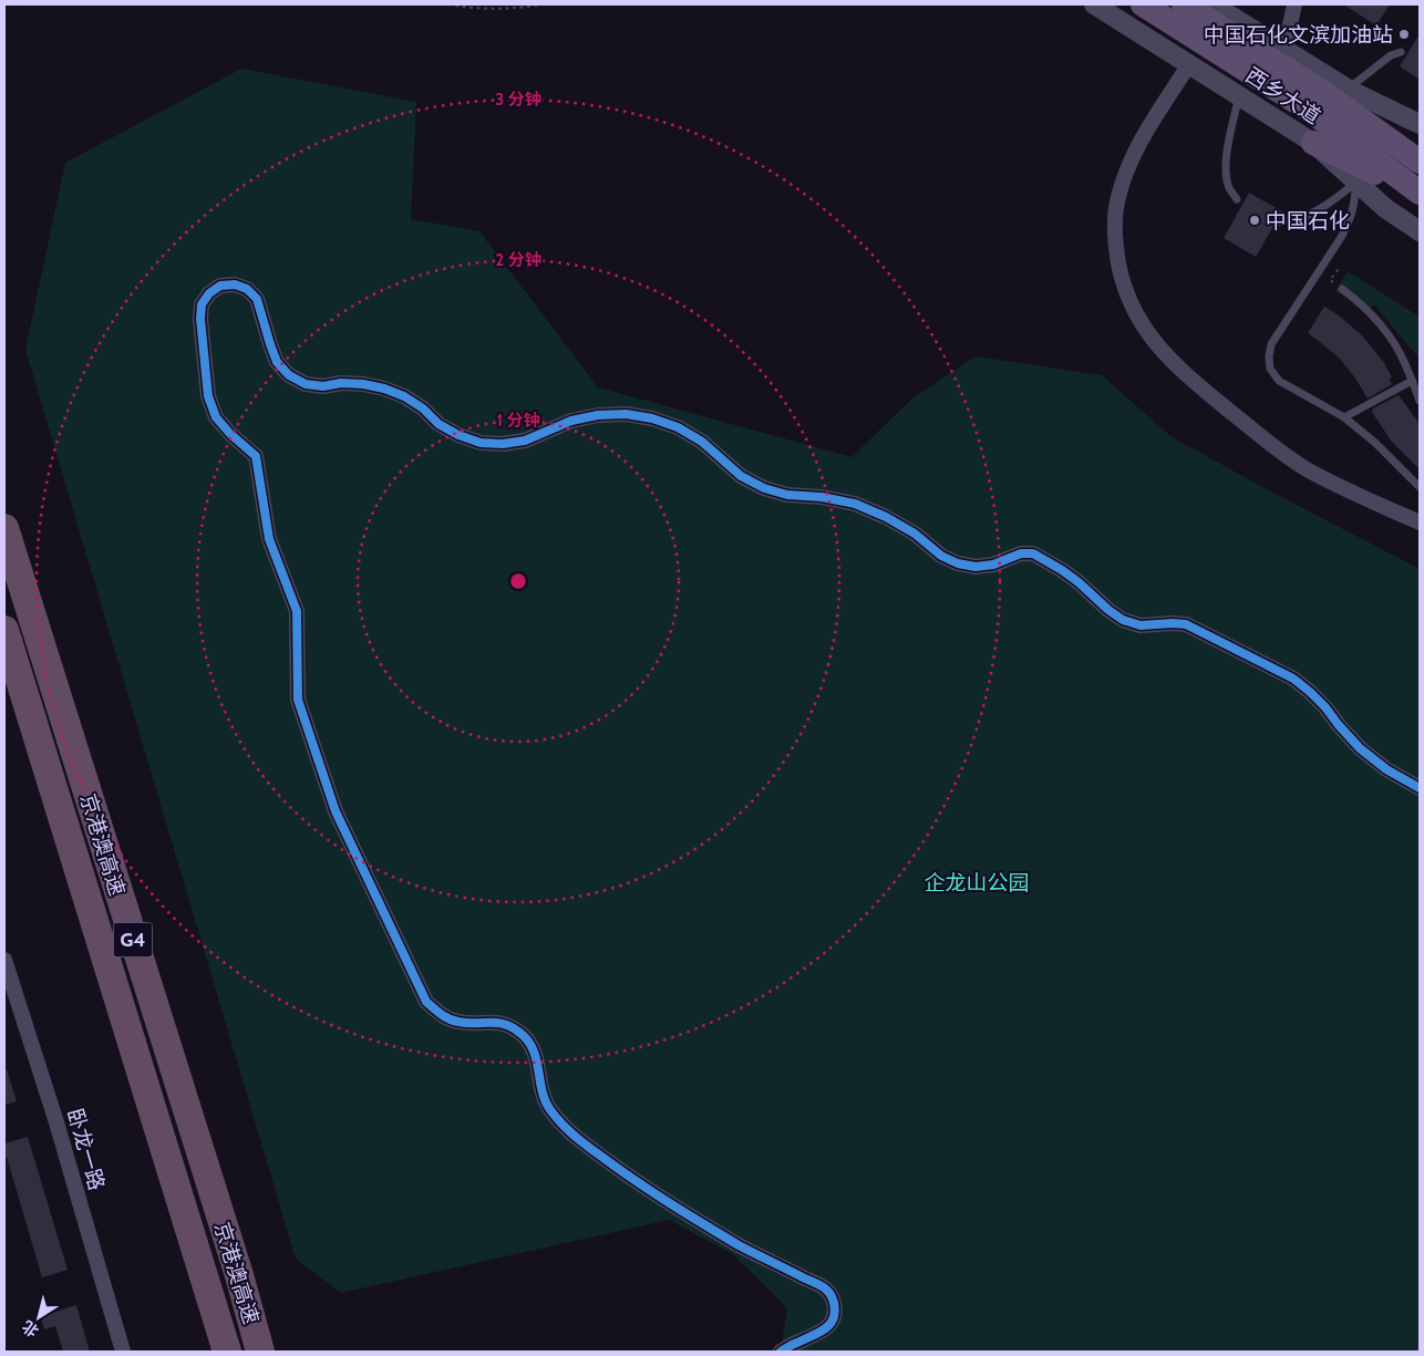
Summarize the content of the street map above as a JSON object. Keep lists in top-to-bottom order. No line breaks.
{"streets":{"highway":["京港澳高速","G4"],"main road":["西乡大道"],"street":["卧龙一路"]},"parks":["企龙山公园"],"places":["中国石化文滨加油站","中国石化"],"north":"bottom left","rings":["3 分钟","2 分钟","1 分钟"]}
